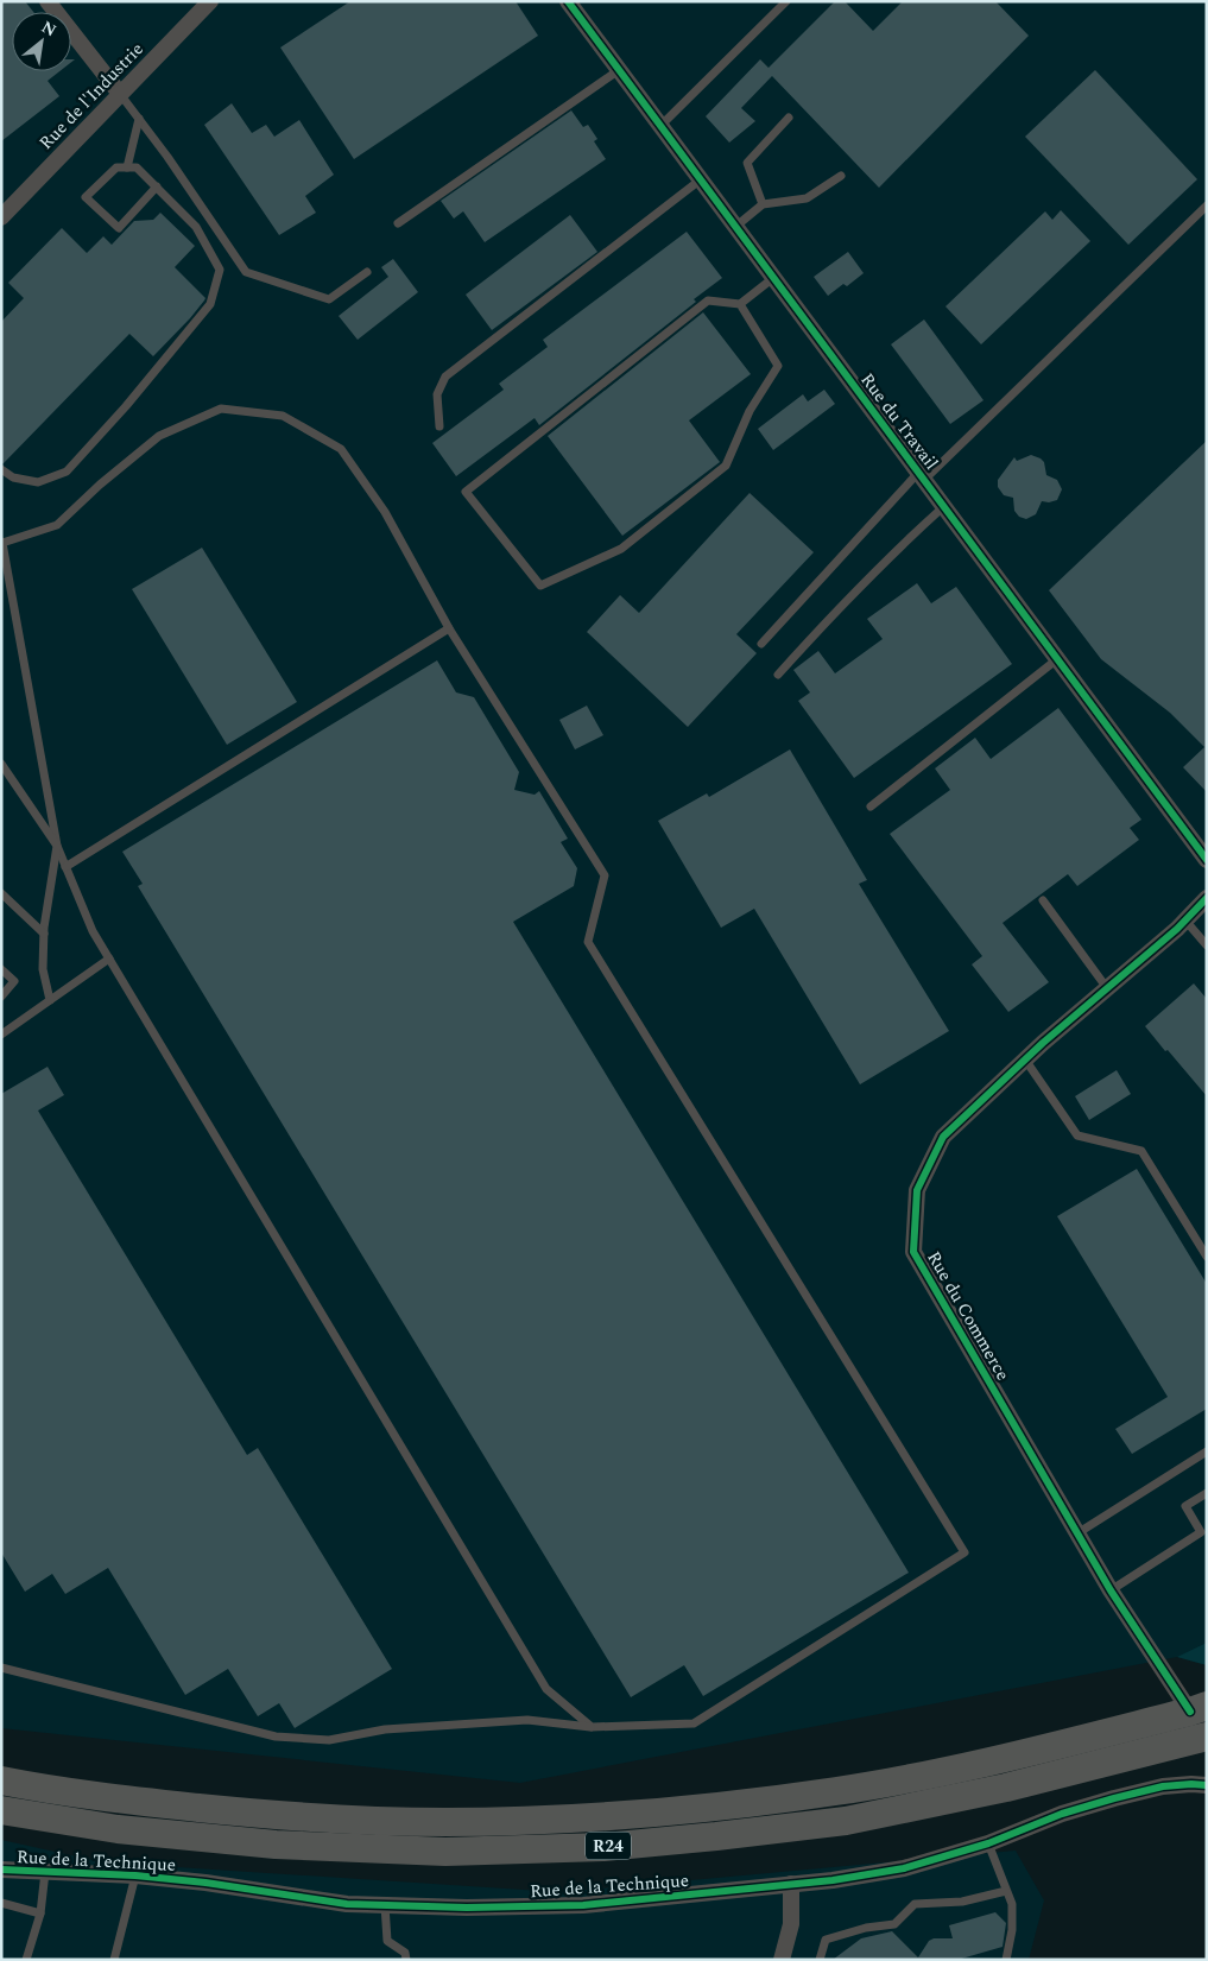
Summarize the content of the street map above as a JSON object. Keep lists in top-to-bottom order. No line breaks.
{"streets":{"highway":["R24"],"street":["Rue de l'Industrie","Rue du Travail","Rue du Commerce","Rue de la Technique"]},"crossings":[["Rue du Commerce","R24"]],"north":"top right"}
